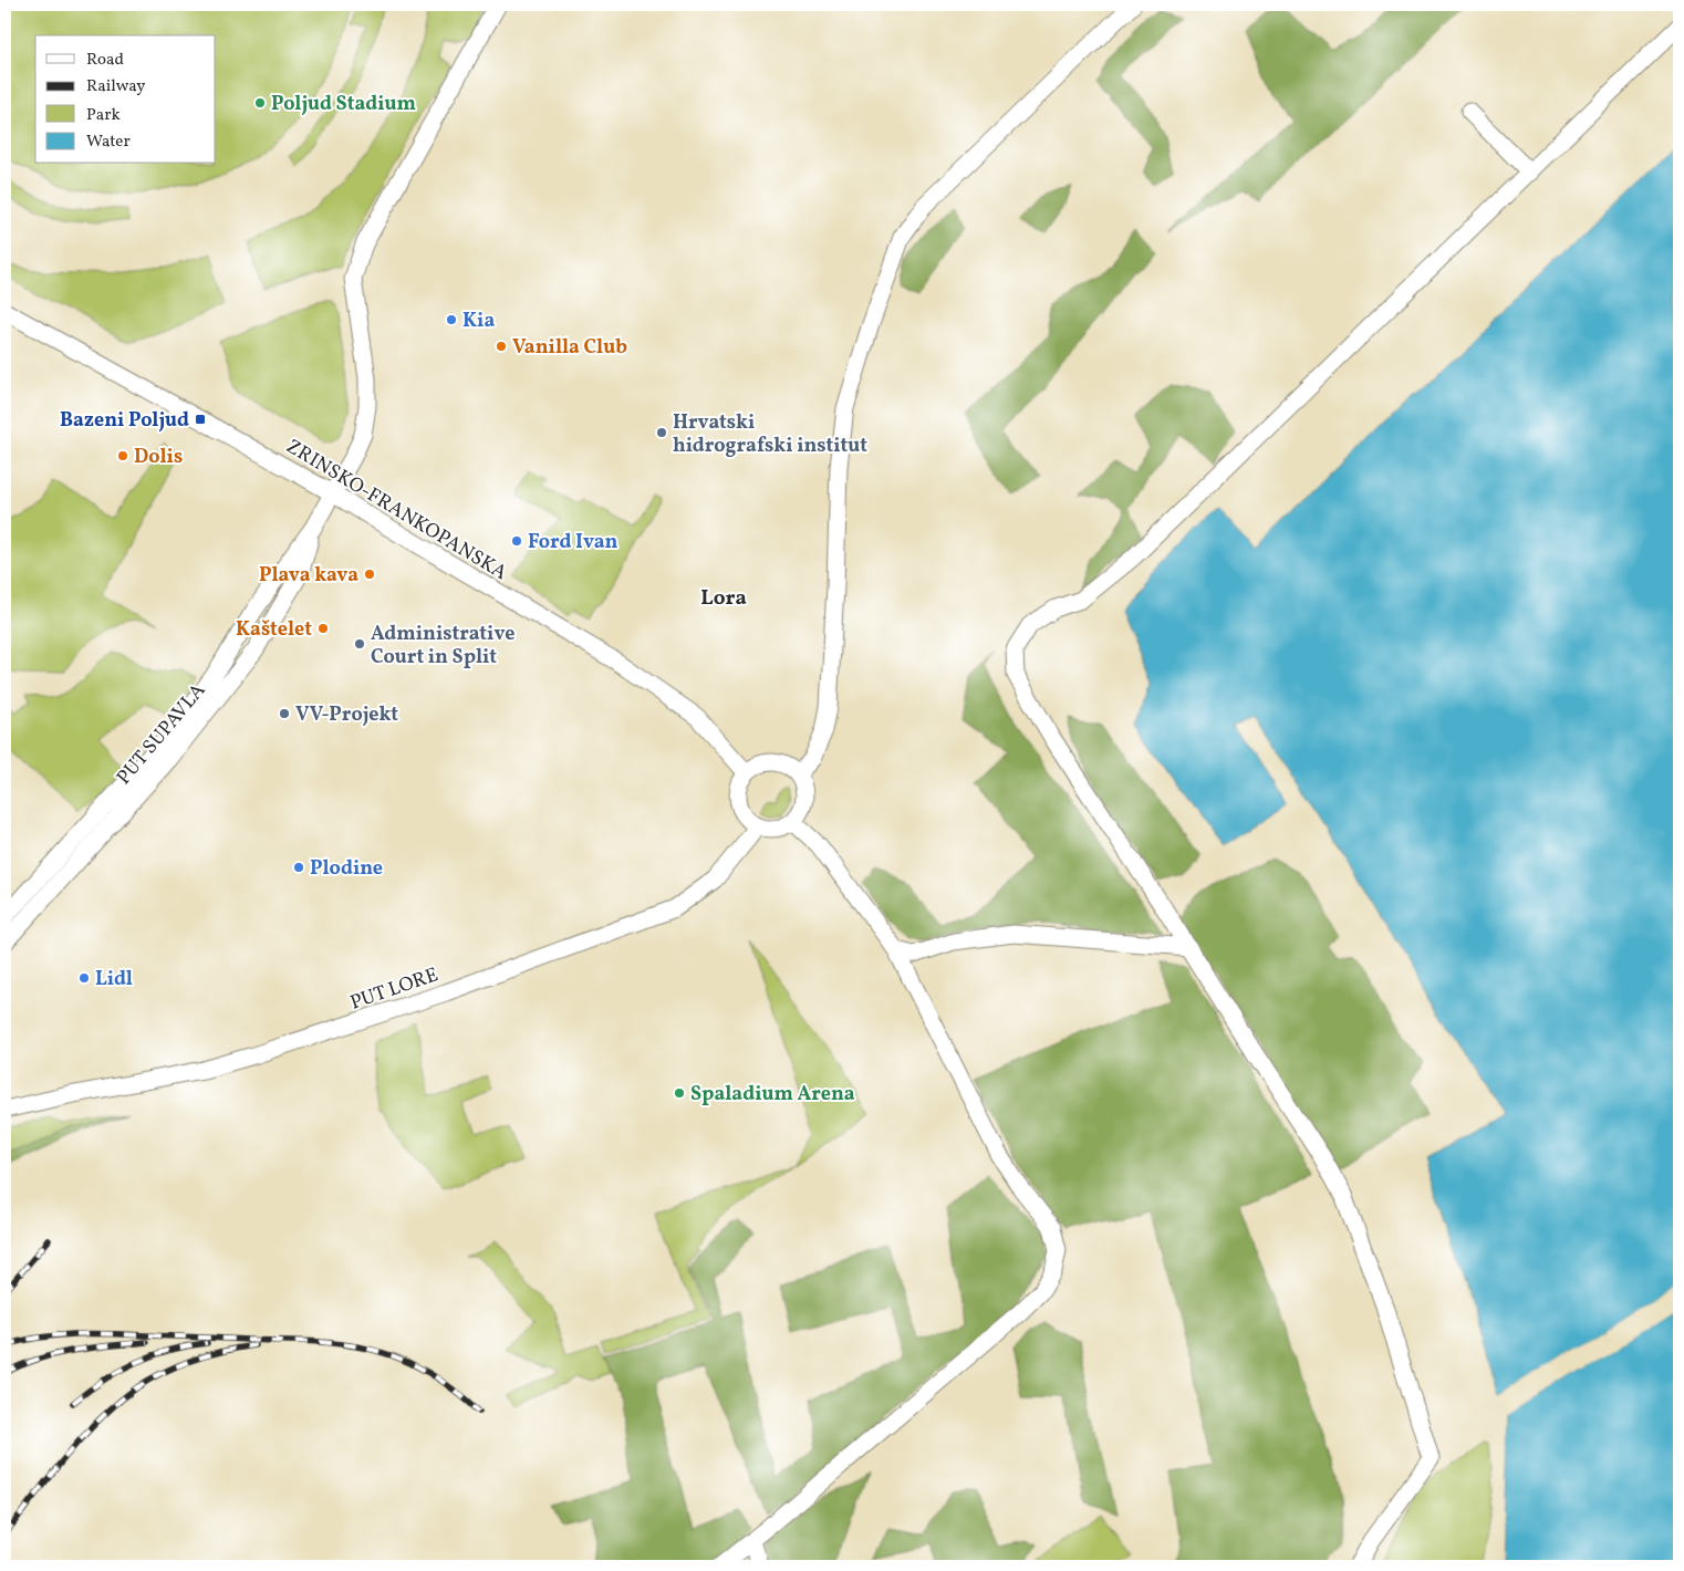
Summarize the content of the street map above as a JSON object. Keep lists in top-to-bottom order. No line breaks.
{"streets":{"street":["ZRINSKO-FRANKOPANSKA","PUT SUPAVLA","PUT LORE"]},"crossings":[["ZRINSKO-FRANKOPANSKA","PUT SUPAVLA"],["ZRINSKO-FRANKOPANSKA","PUT LORE"]],"districts":["Lora"],"places":{"other":["Poljud Stadium","Kia","Vanilla Club","Hrvatski hidrografski institut","Dolis","Ford Ivan","Plava kava","Kaštelet","Administrative Court in Split","VV-Projekt","Plodine","Lidl","Spaladium Arena"],"transit":["Bazeni Poljud"]},"legend":["Road","Railway","Park","Water"]}
